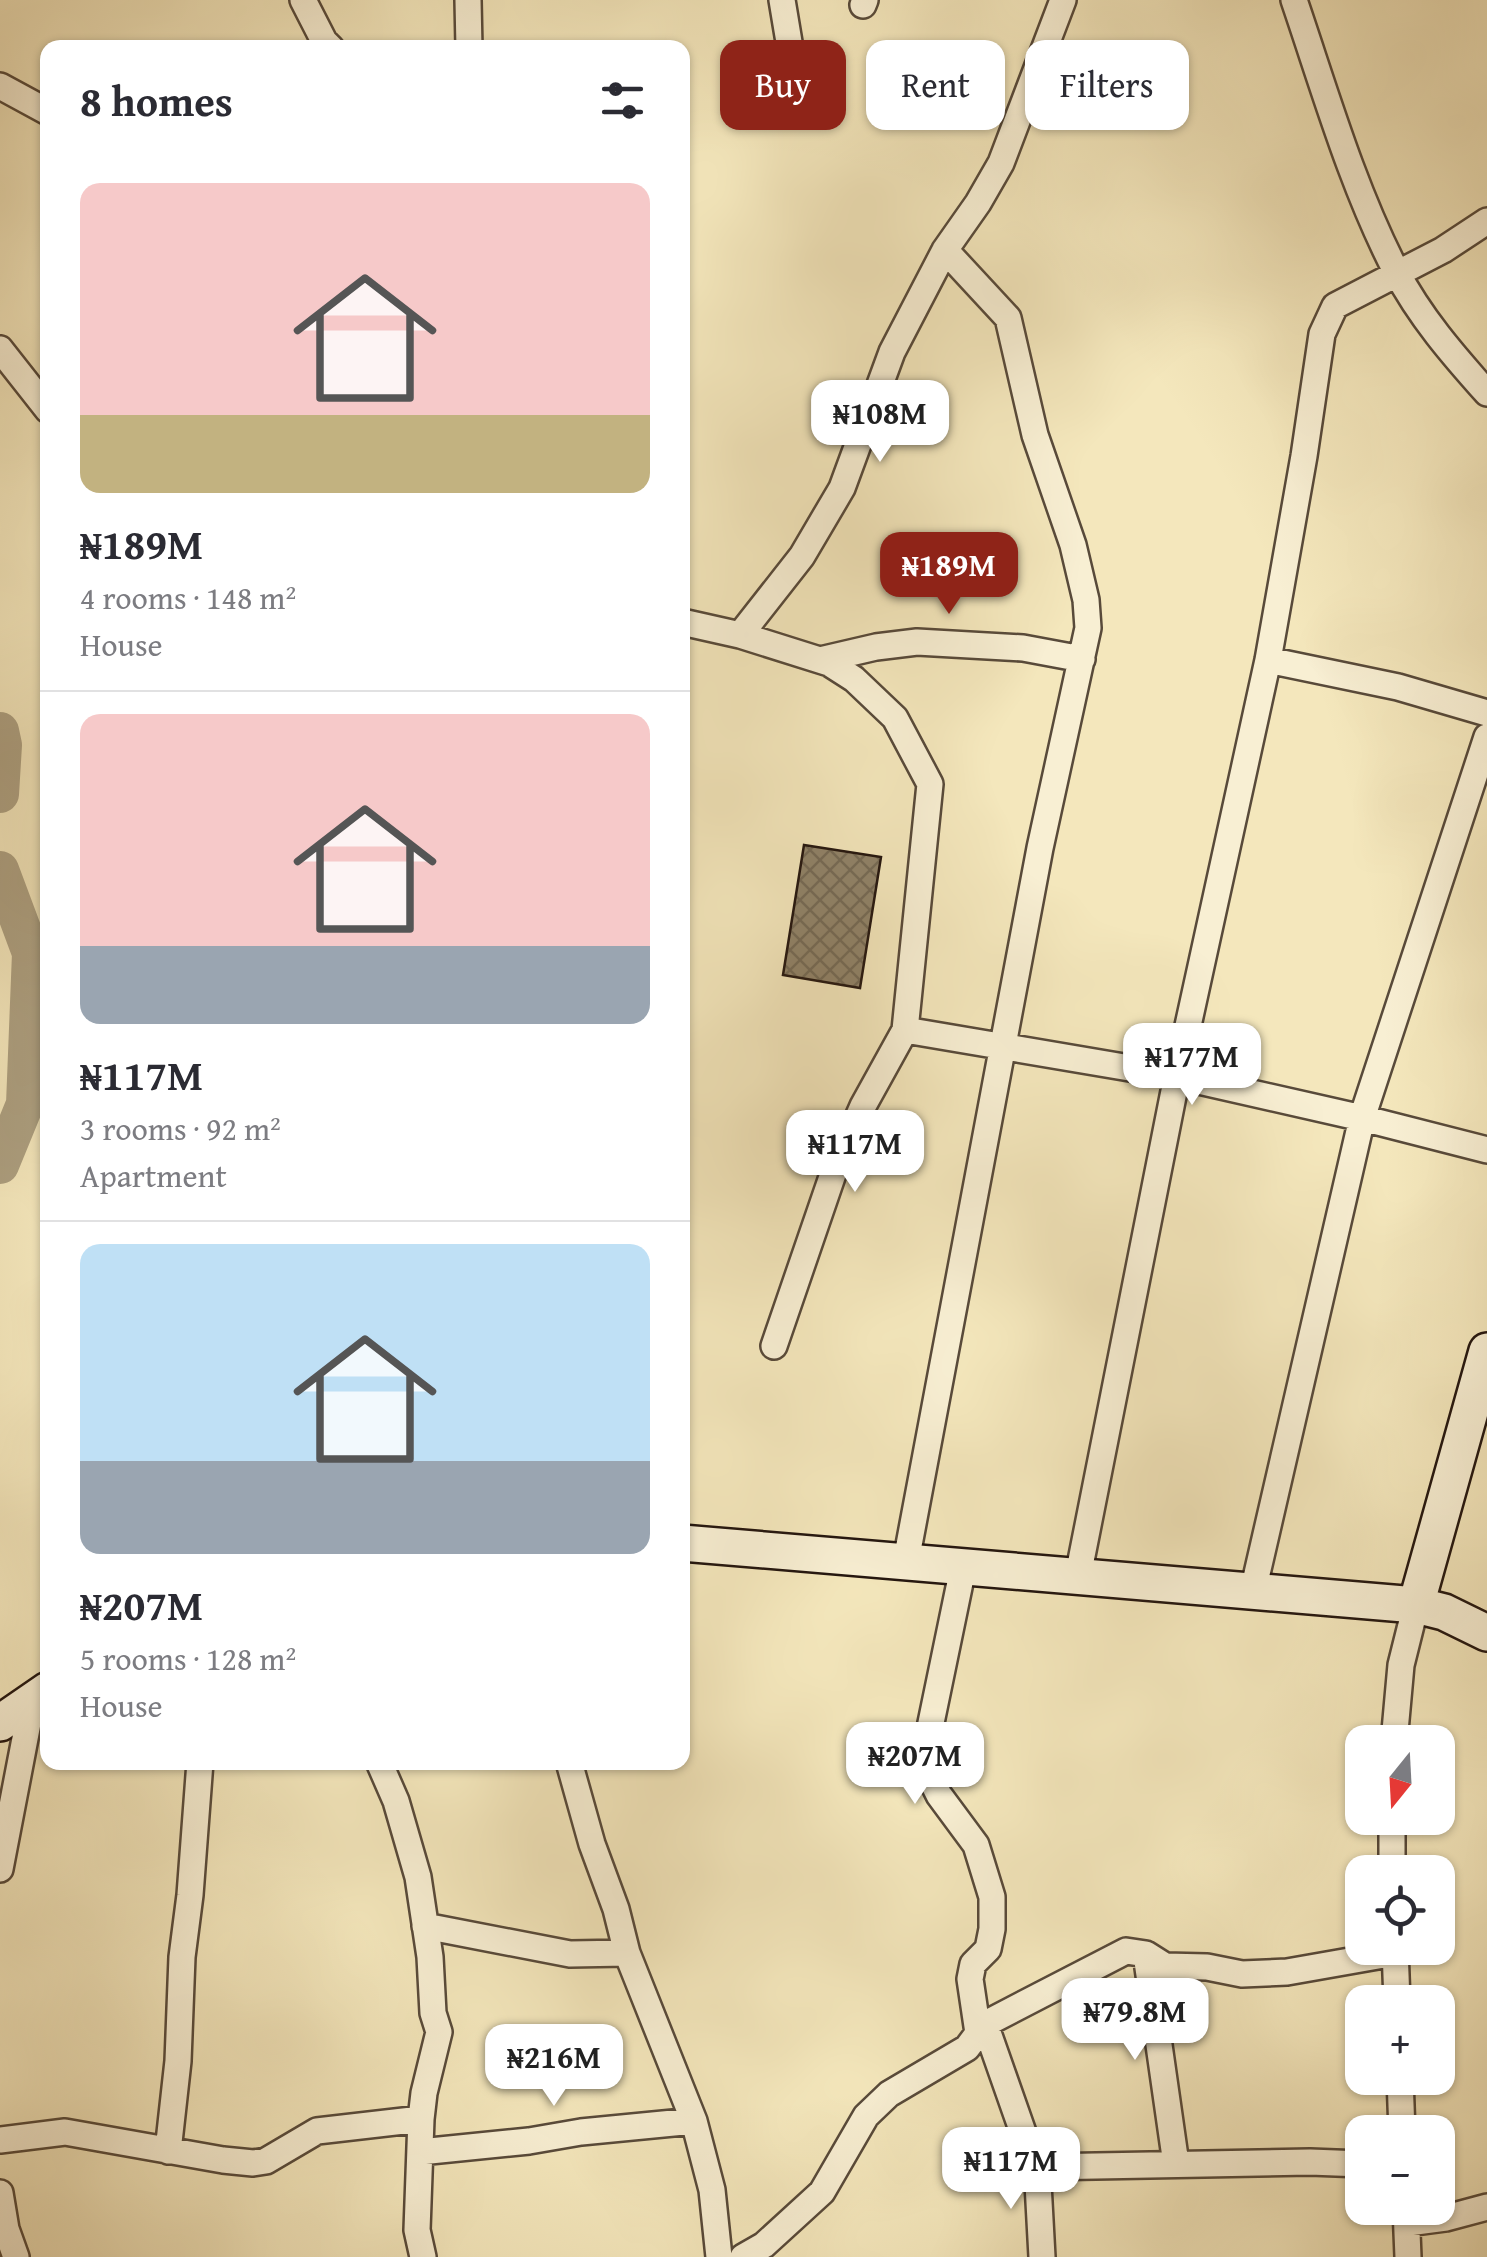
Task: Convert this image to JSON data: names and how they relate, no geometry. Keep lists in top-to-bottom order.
{
  "north": "bottom",
  "page": {
    "chip": ["Buy", "Rent", "Filters"],
    "heading": "8 homes",
    "list": [
      {
        "name": "₦189M",
        "note": "4 rooms · 148 m² · House"
      },
      {
        "name": "₦117M",
        "note": "3 rooms · 92 m² · Apartment"
      },
      {
        "name": "₦207M",
        "note": "5 rooms · 128 m² · House"
      }
    ],
    "price": [
      "₦108M",
      "₦189M",
      "₦177M",
      "₦117M",
      "₦207M",
      "₦79.8M",
      "₦216M",
      "₦117M"
    ],
    "map_buttons": ["+", "−"]
  }
}
